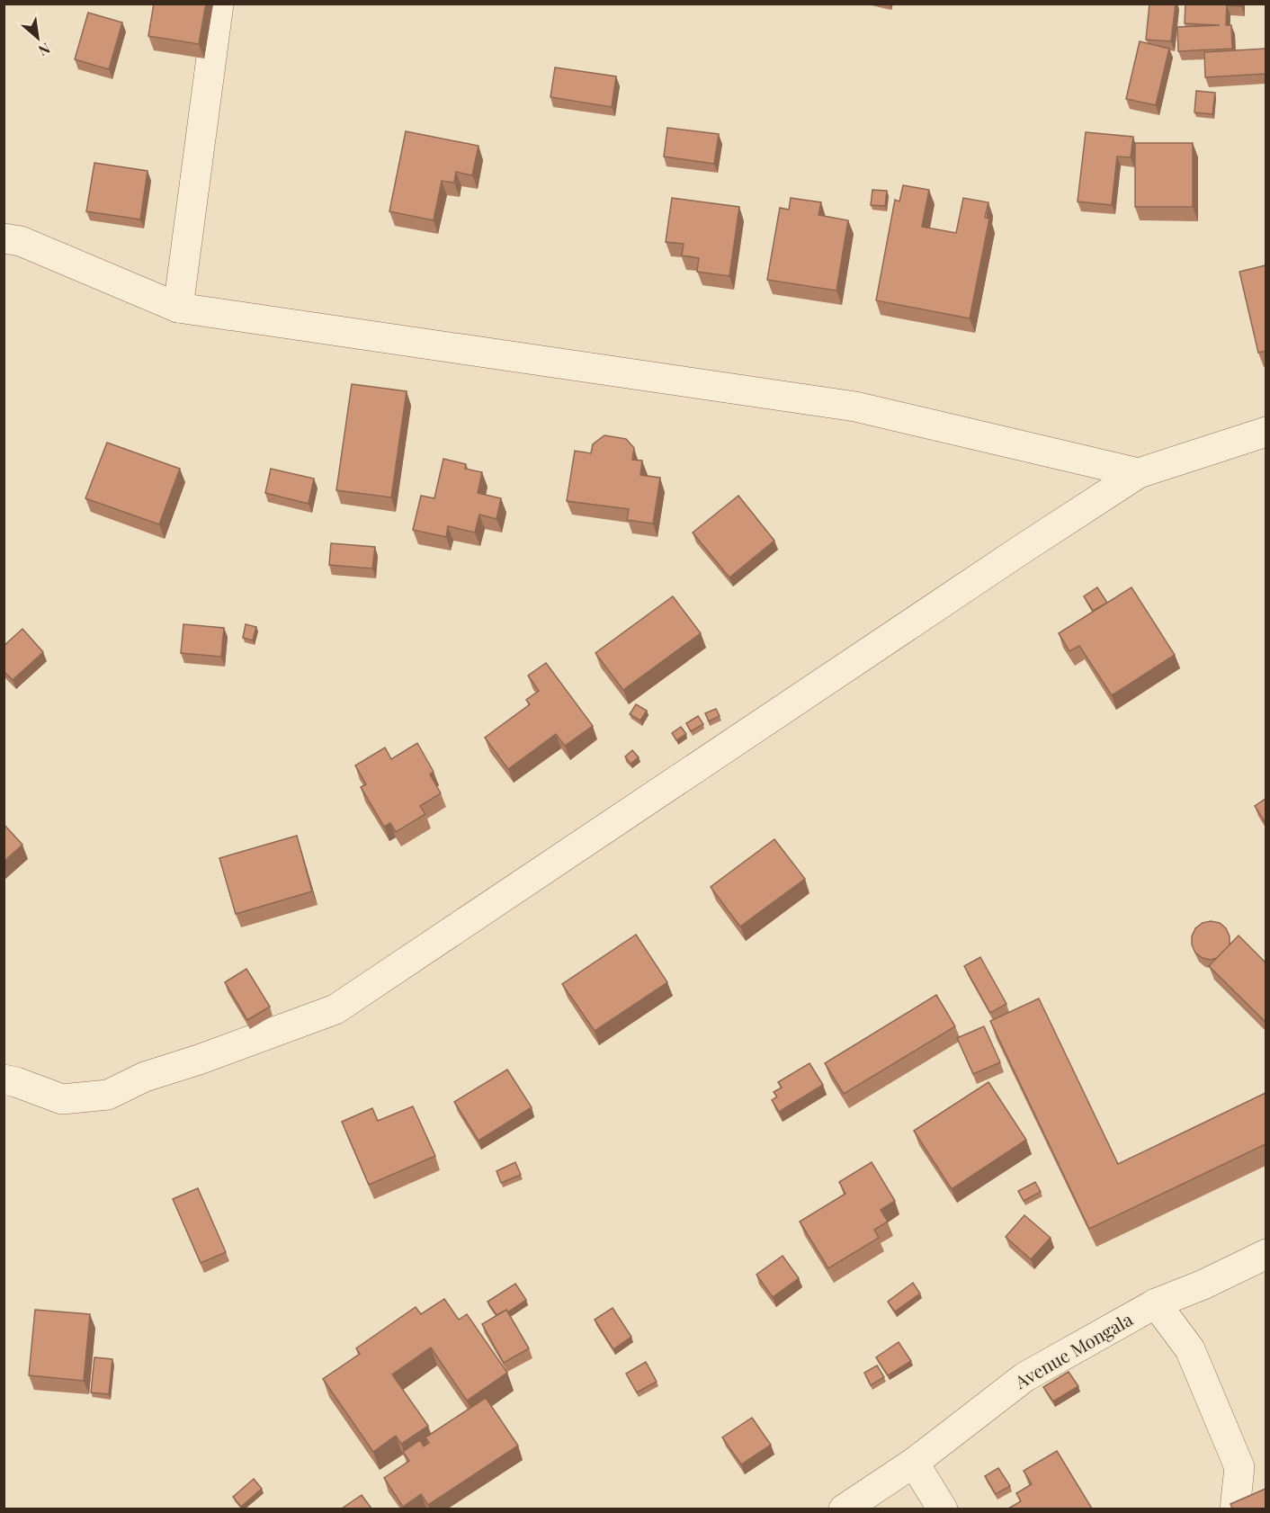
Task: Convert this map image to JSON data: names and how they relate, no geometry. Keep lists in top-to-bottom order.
{
  "streets": {
    "street": ["Avenue Mongala"]
  },
  "north": "bottom right"
}
